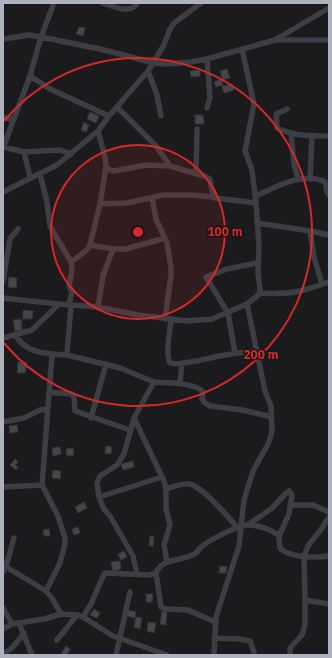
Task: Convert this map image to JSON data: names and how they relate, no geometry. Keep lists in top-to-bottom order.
{
  "rings": ["100 m", "200 m"]
}
